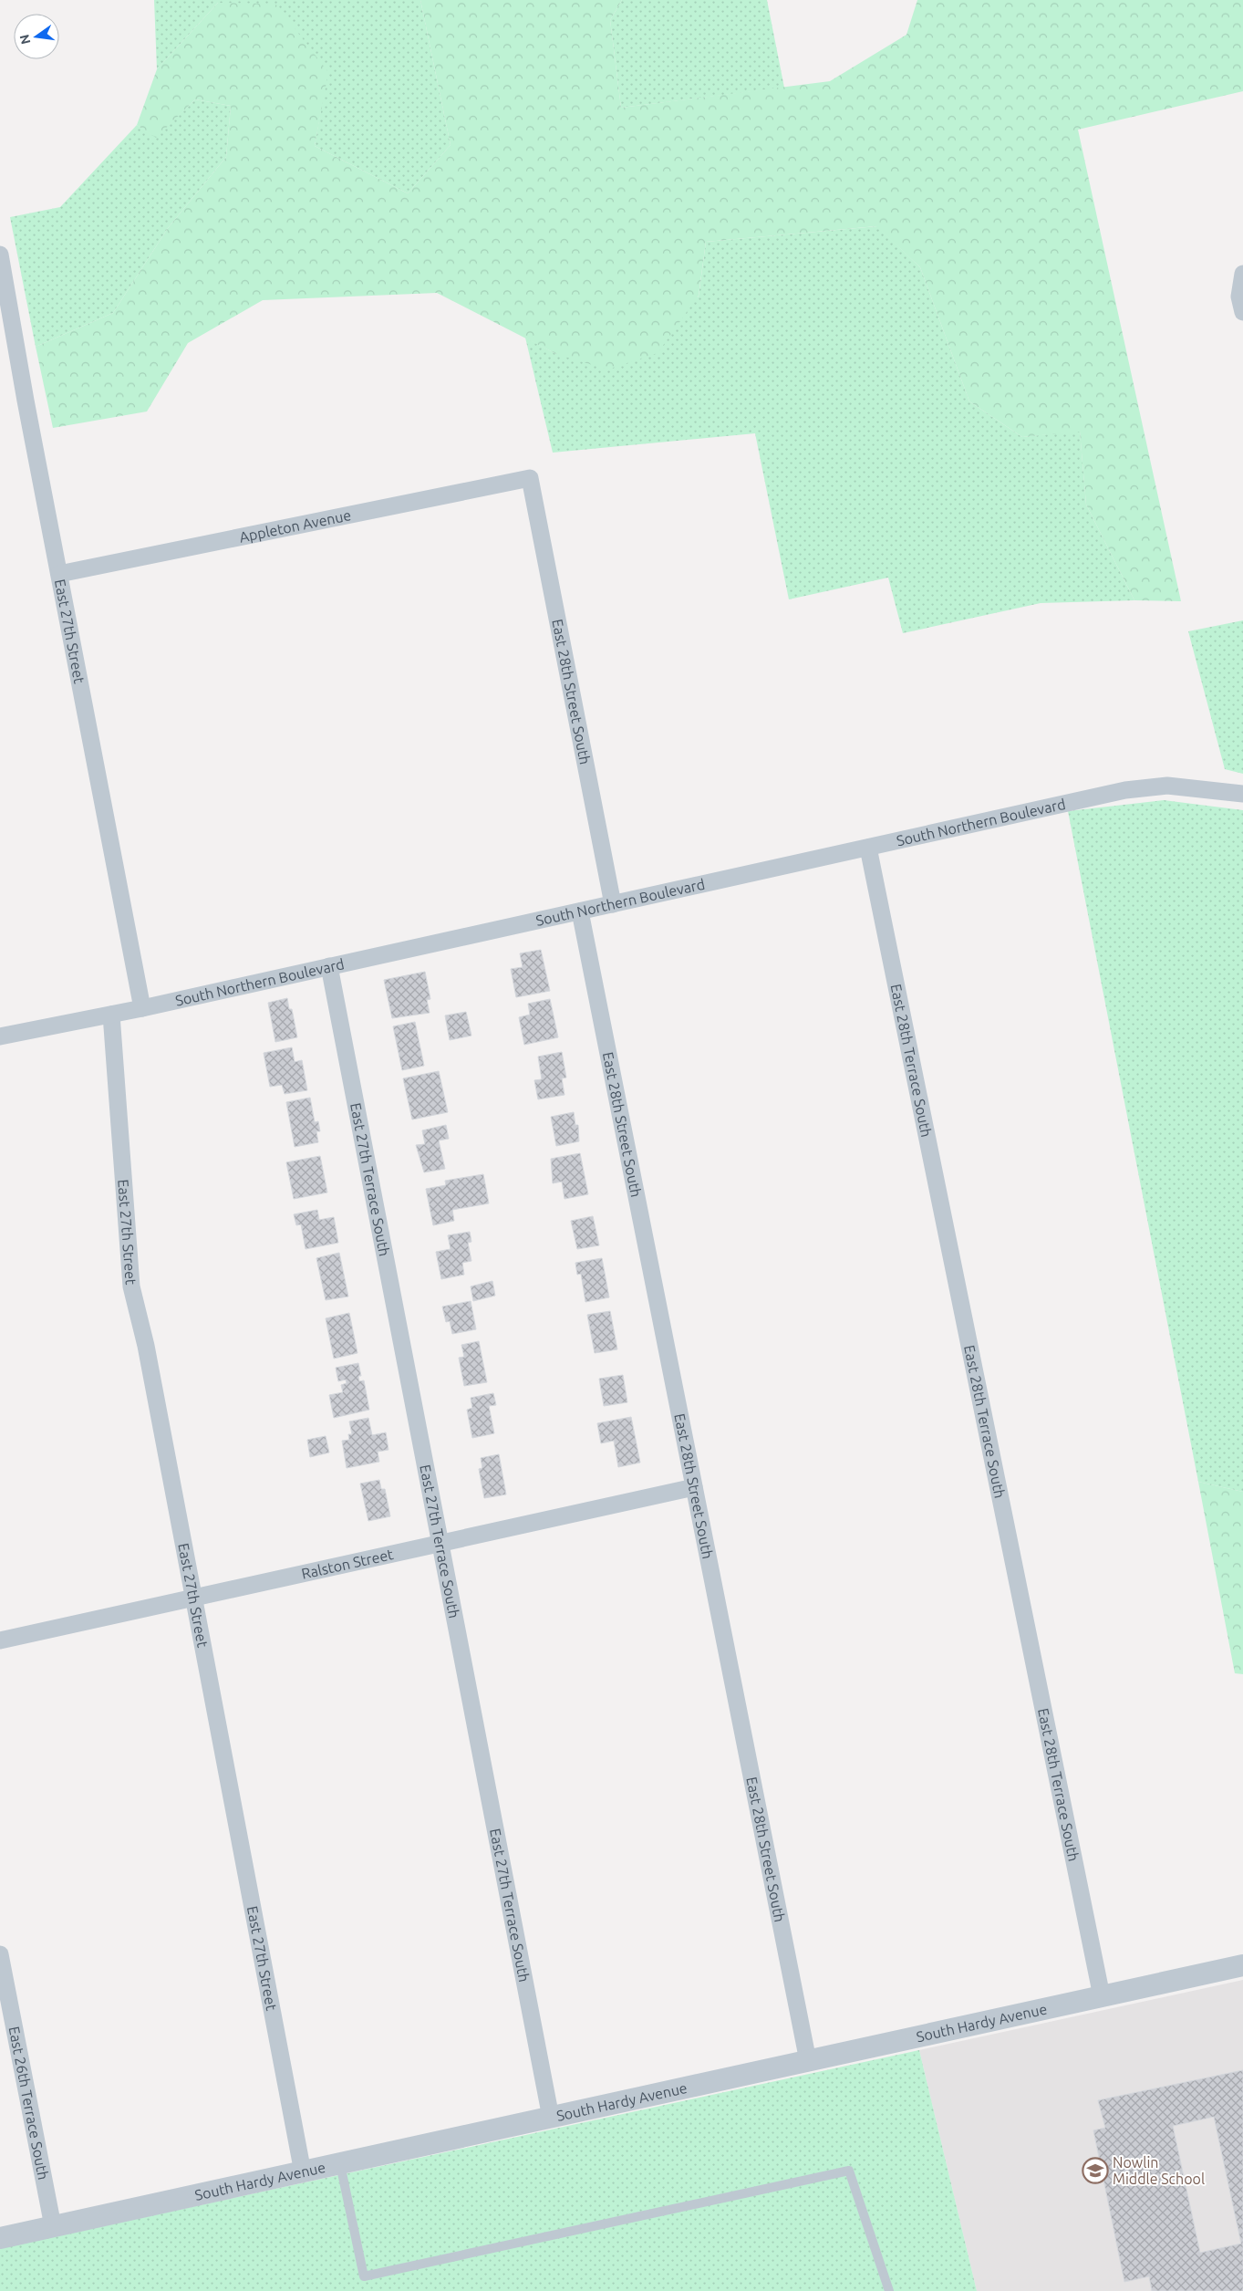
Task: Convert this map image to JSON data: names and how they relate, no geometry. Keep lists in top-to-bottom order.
{
  "streets": {
    "street": [
      "Appleton Avenue",
      "East 27th Street",
      "East 28th Street South",
      "South Northern Boulevard",
      "East 28th Terrace South",
      "East 27th Terrace South",
      "Ralston Street",
      "South Hardy Avenue",
      "East 26th Terrace South"
    ]
  },
  "crossings": [
    ["Appleton Avenue", "East 27th Street"],
    ["Appleton Avenue", "East 28th Street South"],
    ["East 27th Street", "South Northern Boulevard"],
    ["East 27th Street", "Ralston Street"],
    ["East 27th Street", "South Hardy Avenue"],
    ["East 28th Street South", "South Northern Boulevard"],
    ["East 28th Street South", "Ralston Street"],
    ["East 28th Street South", "South Hardy Avenue"],
    ["South Northern Boulevard", "East 28th Terrace South"],
    ["South Northern Boulevard", "East 27th Terrace South"],
    ["East 28th Terrace South", "South Hardy Avenue"],
    ["East 27th Terrace South", "Ralston Street"],
    ["East 27th Terrace South", "South Hardy Avenue"],
    ["South Hardy Avenue", "East 26th Terrace South"]
  ],
  "places": {
    "school or university": ["Nowlin Middle School"]
  },
  "north": "left"
}
